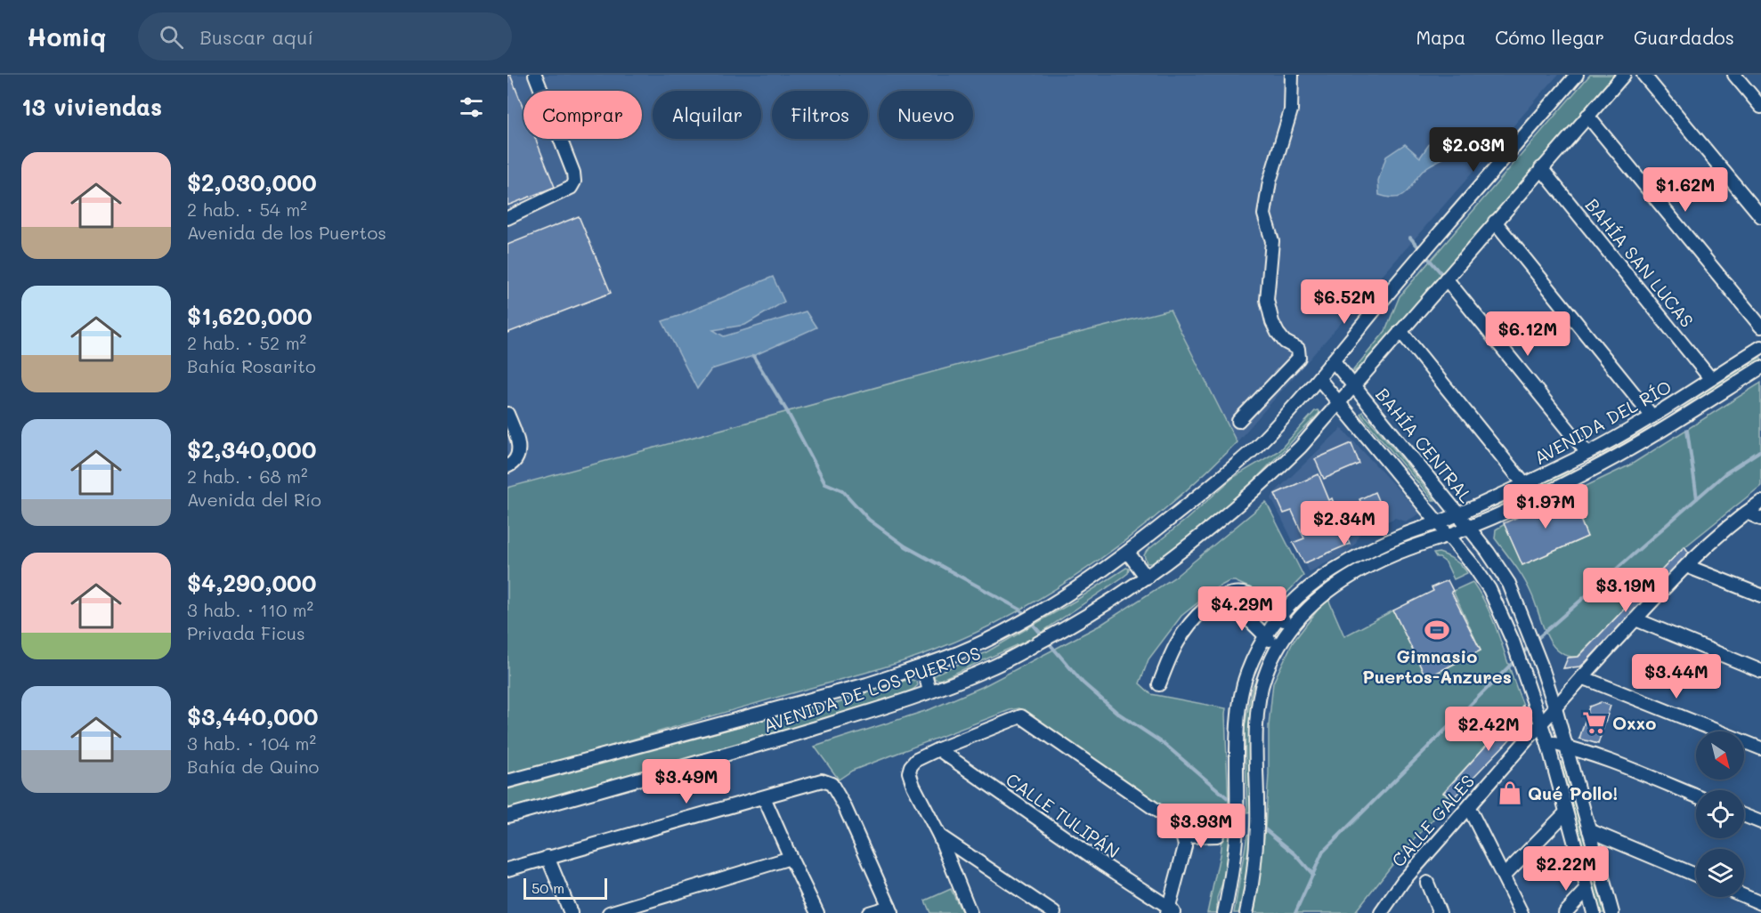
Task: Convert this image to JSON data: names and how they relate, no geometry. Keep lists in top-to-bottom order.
{
  "streets": {
    "street": [
      "BAHÍA SAN LUCAS",
      "AVENIDA DEL RÍO",
      "BAHÍA CENTRAL",
      "AVENIDA DE LOS PUERTOS",
      "CALLE TULIPÁN",
      "CALLE GALES"
    ]
  },
  "crossings": [
    ["BAHÍA SAN LUCAS", "AVENIDA DEL RÍO"],
    ["BAHÍA SAN LUCAS", "AVENIDA DE LOS PUERTOS"],
    ["AVENIDA DEL RÍO", "BAHÍA CENTRAL"],
    ["BAHÍA CENTRAL", "AVENIDA DE LOS PUERTOS"],
    ["BAHÍA CENTRAL", "CALLE GALES"]
  ],
  "places": {
    "sports": ["Gimnasio Puertos-Anzures"],
    "supermarket": ["Oxxo"],
    "shop": ["Qué Pollo!"]
  },
  "scale_bar": "50 m",
  "north": "bottom right",
  "page": {
    "header": "Homiq",
    "search": "Buscar aquí",
    "nav": ["Mapa", "Cómo llegar", "Guardados"],
    "heading": "13 viviendas",
    "chip": [
      "Comprar",
      "Alquilar",
      "Filtros",
      "Nuevo"
    ],
    "price": [
      "$2.03M",
      "$1.62M",
      "$6.52M",
      "$6.12M",
      "$1.97M",
      "$2.34M",
      "$3.19M",
      "$4.29M",
      "$3.44M",
      "$2.42M",
      "$3.49M",
      "$3.93M",
      "$2.22M"
    ],
    "list": [
      {
        "name": "$2,030,000",
        "note": "2 hab. · 54 m² · Avenida de los Puertos"
      },
      {
        "name": "$1,620,000",
        "note": "2 hab. · 52 m² · Bahía Rosarito"
      },
      {
        "name": "$2,340,000",
        "note": "2 hab. · 68 m² · Avenida del Río"
      },
      {
        "name": "$4,290,000",
        "note": "3 hab. · 110 m² · Privada Ficus"
      },
      {
        "name": "$3,440,000",
        "note": "3 hab. · 104 m² · Bahía de Quino"
      }
    ],
    "scale": "50 m"
  }
}
